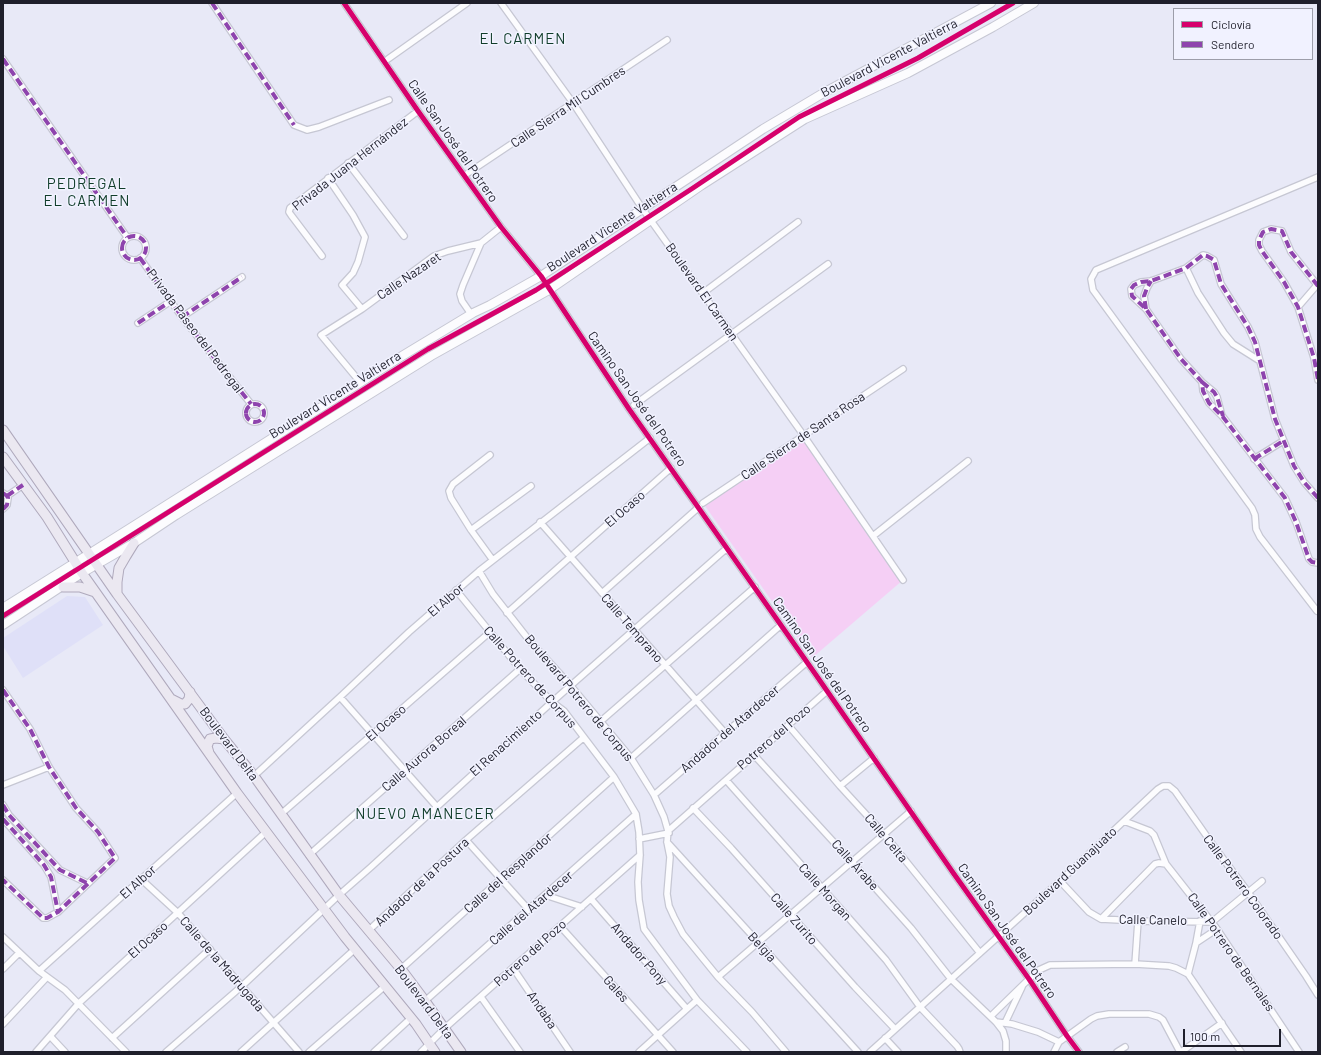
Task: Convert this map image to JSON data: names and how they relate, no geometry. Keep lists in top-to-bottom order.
{
  "streets": {
    "main road": ["Boulevard Vicente Valtierra", "Boulevard Delta"],
    "street": [
      "Calle Sierra Mil Cumbres",
      "Calle San José del Potrero",
      "Privada Juana Hernández",
      "Calle Nazaret",
      "Boulevard El Carmen",
      "Privada Paseo del Pedregal",
      "Camino San José del Potrero",
      "Calle Sierra de Santa Rosa",
      "El Ocaso",
      "El Albor",
      "Calle Temprano",
      "Calle Potrero de Corpus",
      "Boulevard Potrero de Corpus",
      "Andador del Atardecer",
      "Potrero del Pozo",
      "El Renacimiento",
      "Calle Aurora Boreal",
      "Calle Celta",
      "Calle Árabe",
      "Boulevard Guanajuato",
      "Calle del Resplandor",
      "Andador de la Postura",
      "Calle Potrero Colorado",
      "Calle Morgan",
      "Calle del Atardecer",
      "Calle Zurito",
      "Calle Canelo",
      "Belgia",
      "Calle Potrero de Bernales",
      "Andador Pony",
      "Calle de la Madrugada",
      "Gales",
      "Andaba"
    ]
  },
  "crossings": [
    ["Boulevard Vicente Valtierra", "Calle San José del Potrero"],
    ["Boulevard Vicente Valtierra", "Calle Nazaret"],
    ["Boulevard Vicente Valtierra", "Boulevard El Carmen"],
    ["Boulevard Vicente Valtierra", "Camino San José del Potrero"],
    ["Boulevard Vicente Valtierra", "Boulevard Delta"],
    ["Calle Sierra Mil Cumbres", "Boulevard El Carmen"],
    ["Calle San José del Potrero", "Privada Juana Hernández"],
    ["Calle San José del Potrero", "Calle Nazaret"],
    ["Calle San José del Potrero", "Camino San José del Potrero"],
    ["Boulevard El Carmen", "Calle Sierra de Santa Rosa"],
    ["Camino San José del Potrero", "Calle Sierra de Santa Rosa"],
    ["Camino San José del Potrero", "El Ocaso"],
    ["Camino San José del Potrero", "El Albor"],
    ["Camino San José del Potrero", "Andador del Atardecer"],
    ["Camino San José del Potrero", "Potrero del Pozo"],
    ["Camino San José del Potrero", "El Renacimiento"],
    ["Camino San José del Potrero", "Boulevard Guanajuato"],
    ["El Ocaso", "Calle Temprano"],
    ["El Ocaso", "Calle Potrero de Corpus"],
    ["El Ocaso", "Boulevard Potrero de Corpus"],
    ["El Ocaso", "Boulevard Delta"],
    ["El Ocaso", "Calle de la Madrugada"],
    ["El Albor", "Calle Temprano"],
    ["El Albor", "Calle Potrero de Corpus"],
    ["El Albor", "Boulevard Potrero de Corpus"],
    ["El Albor", "Boulevard Delta"],
    ["El Albor", "Calle de la Madrugada"],
    ["Calle Temprano", "Andador del Atardecer"],
    ["Calle Temprano", "El Renacimiento"],
    ["Calle Potrero de Corpus", "Potrero del Pozo"],
    ["Calle Potrero de Corpus", "El Renacimiento"],
    ["Calle Potrero de Corpus", "Calle Aurora Boreal"],
    ["Calle Potrero de Corpus", "Calle del Resplandor"],
    ["Calle Potrero de Corpus", "Andador de la Postura"],
    ["Calle Potrero de Corpus", "Calle del Atardecer"],
    ["Boulevard Potrero de Corpus", "Andador del Atardecer"],
    ["Boulevard Potrero de Corpus", "Potrero del Pozo"],
    ["Boulevard Potrero de Corpus", "El Renacimiento"],
    ["Boulevard Potrero de Corpus", "Belgia"],
    ["Potrero del Pozo", "Boulevard Delta"],
    ["Potrero del Pozo", "Calle Celta"],
    ["Potrero del Pozo", "Calle Árabe"],
    ["Potrero del Pozo", "Calle Morgan"],
    ["Potrero del Pozo", "Calle Zurito"],
    ["Potrero del Pozo", "Andador Pony"],
    ["Potrero del Pozo", "Gales"],
    ["Potrero del Pozo", "Andaba"],
    ["El Renacimiento", "Boulevard Delta"],
    ["El Renacimiento", "Calle de la Madrugada"],
    ["Boulevard Delta", "Calle Aurora Boreal"],
    ["Boulevard Delta", "Calle del Resplandor"],
    ["Boulevard Delta", "Andador de la Postura"],
    ["Boulevard Delta", "Calle del Atardecer"],
    ["Calle Celta", "Boulevard Guanajuato"],
    ["Calle Árabe", "Boulevard Guanajuato"],
    ["Boulevard Guanajuato", "Calle Potrero Colorado"],
    ["Boulevard Guanajuato", "Calle Morgan"],
    ["Boulevard Guanajuato", "Calle Zurito"],
    ["Boulevard Guanajuato", "Calle Canelo"],
    ["Boulevard Guanajuato", "Calle Potrero de Bernales"],
    ["Calle Canelo", "Calle Potrero de Bernales"]
  ],
  "districts": ["EL CARMEN", "PEDREGAL EL CARMEN", "NUEVO AMANECER"],
  "legend": ["Ciclovía", "Sendero"],
  "scale_bar": "100 m"
}
